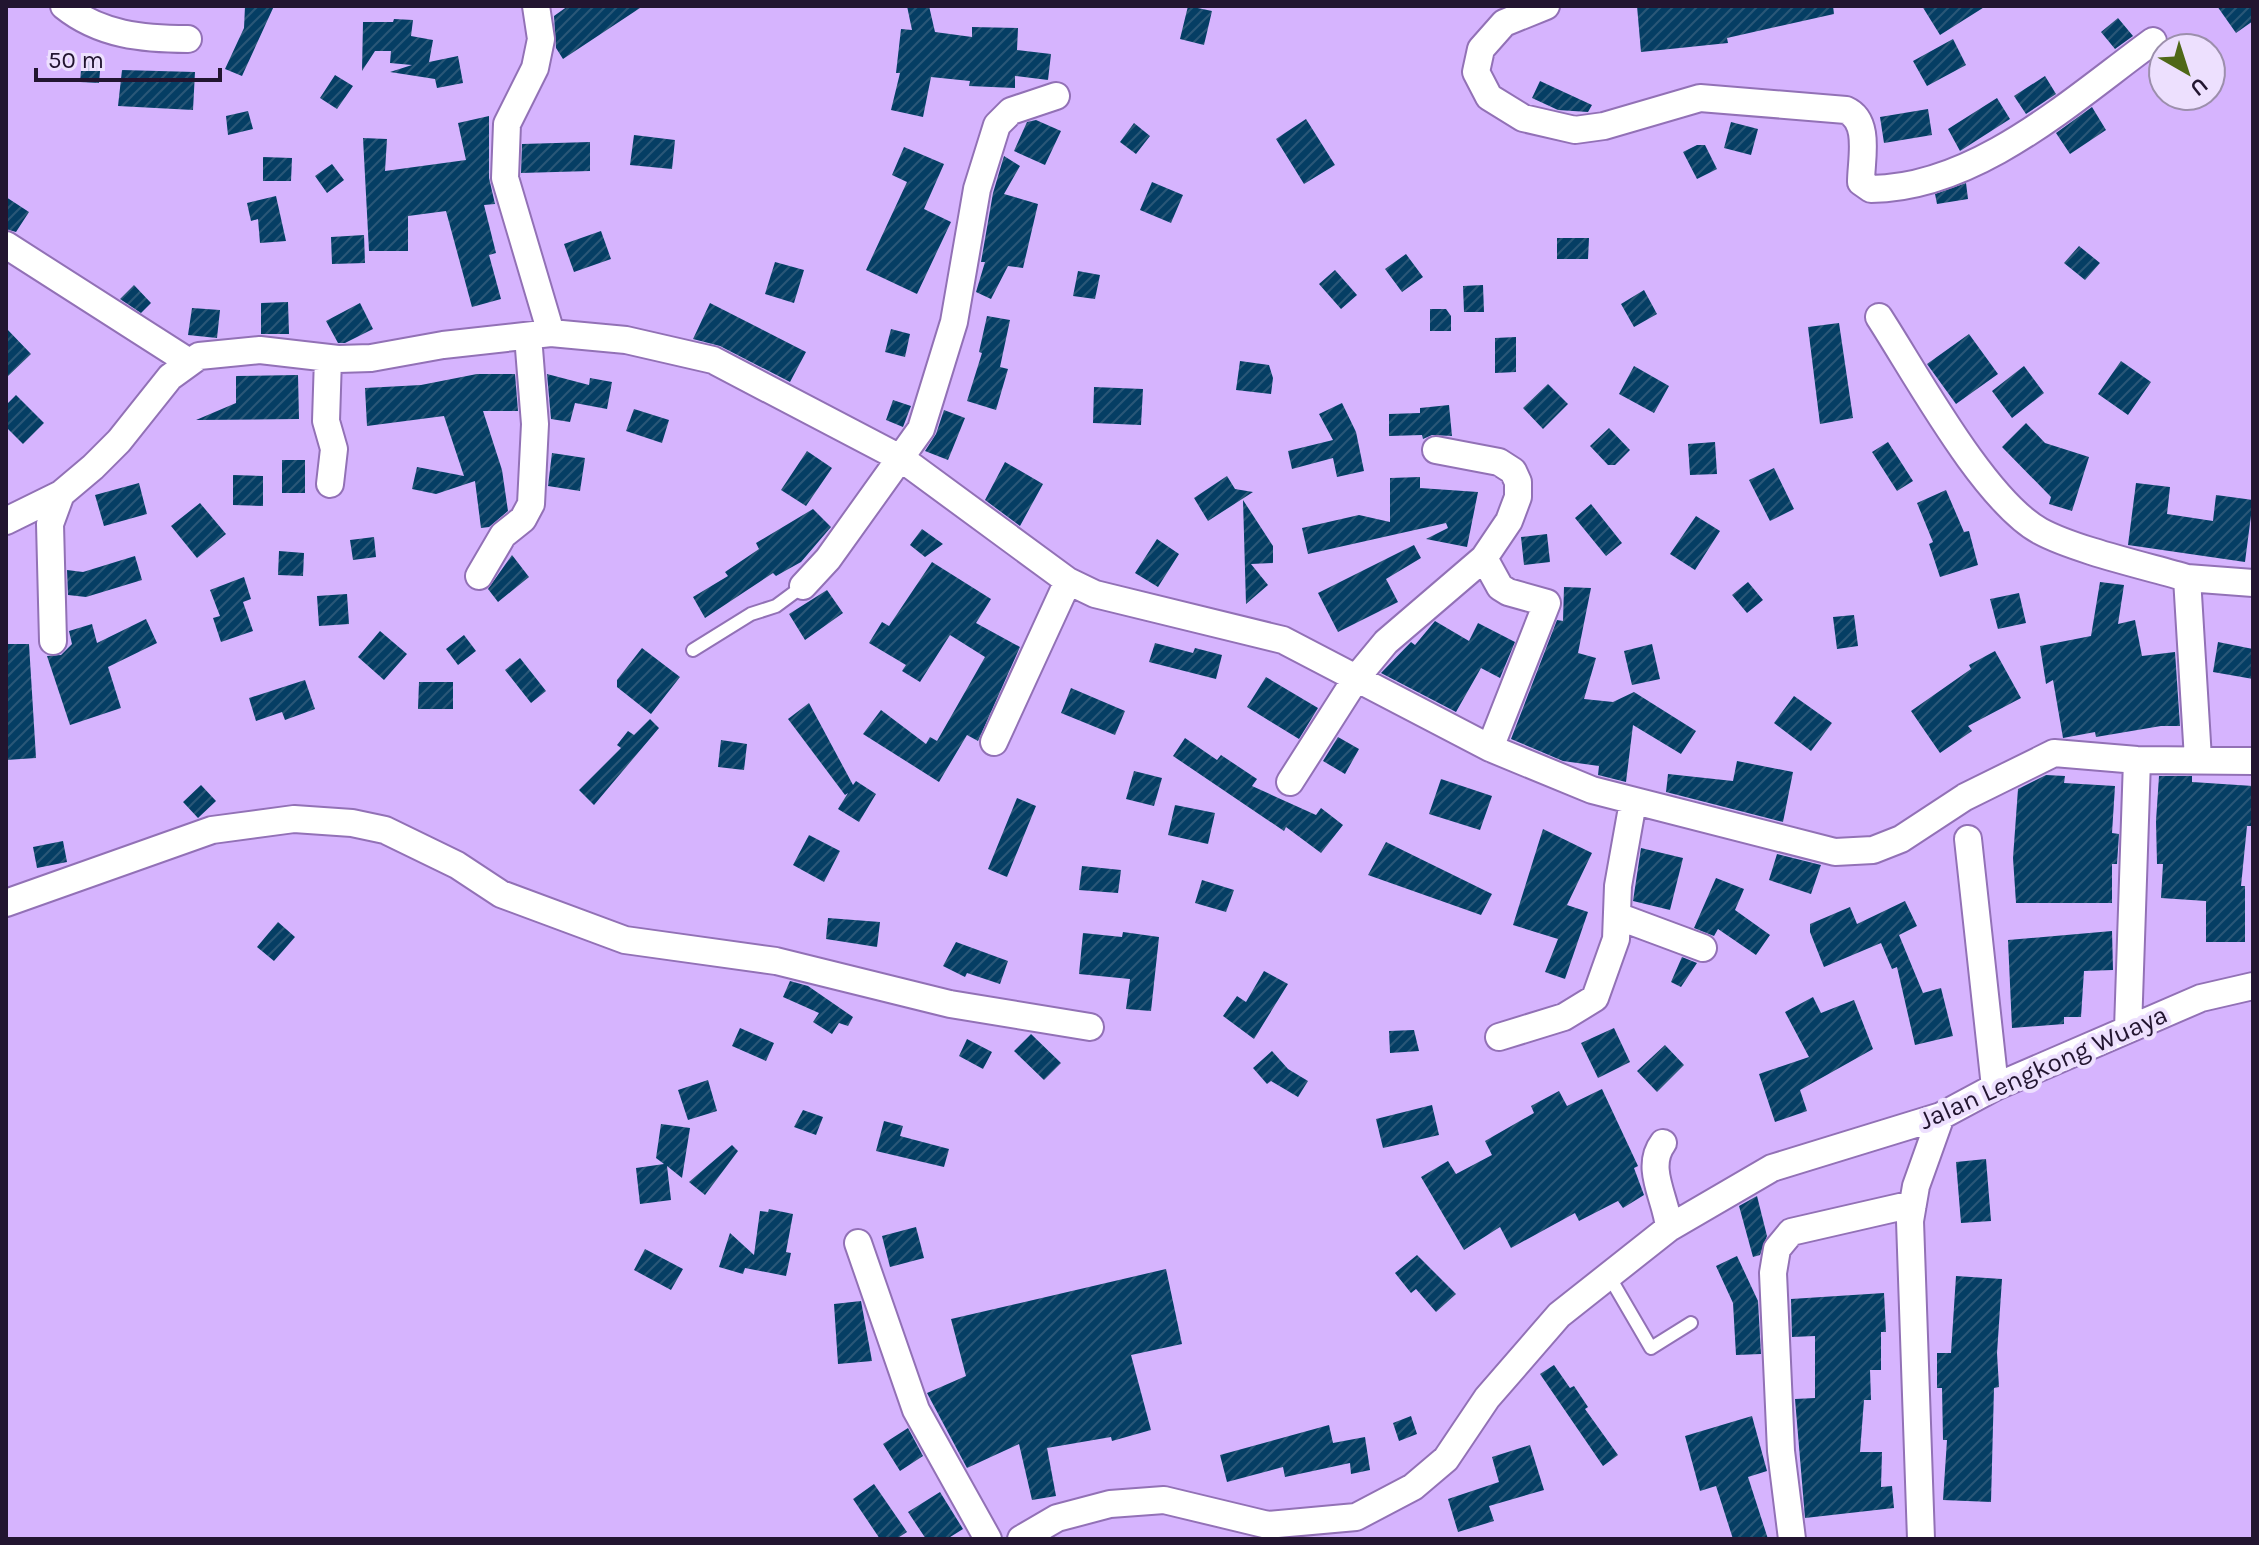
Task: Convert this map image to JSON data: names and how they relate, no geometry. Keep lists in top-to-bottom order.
{
  "streets": {
    "street": ["Jalan Lengkong Wuaya"]
  },
  "scale_bar": "50 m",
  "north": "bottom right"
}
